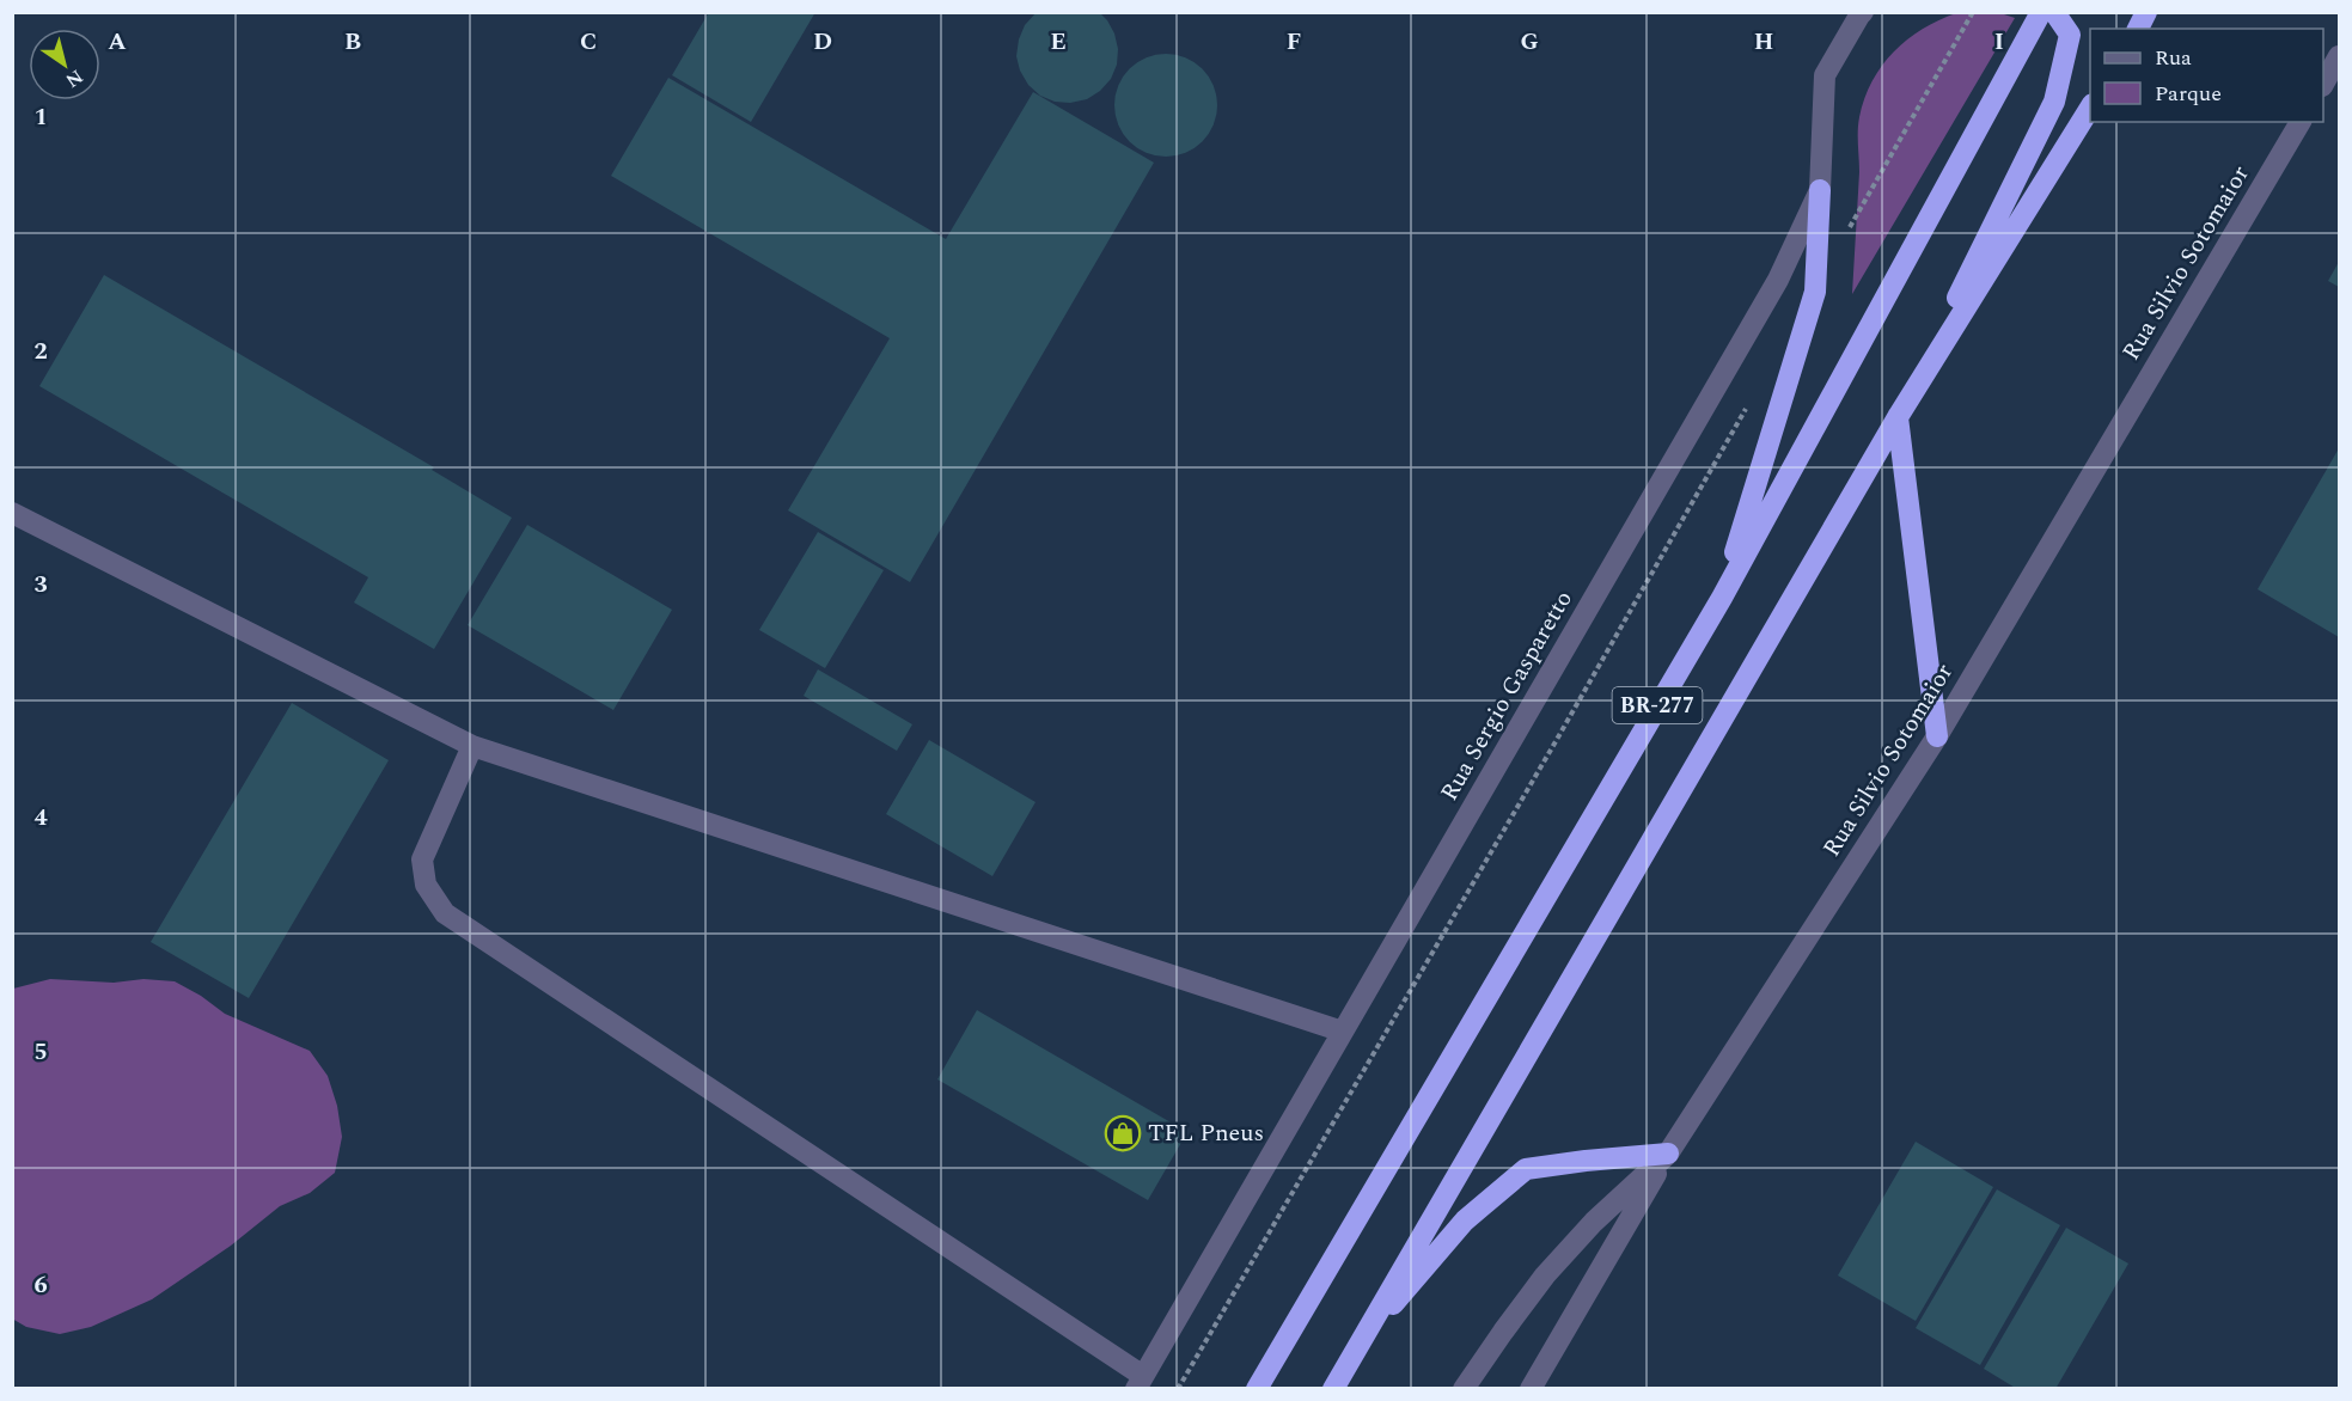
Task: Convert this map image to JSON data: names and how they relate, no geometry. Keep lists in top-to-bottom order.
{
  "streets": {
    "highway": ["BR-277"],
    "street": ["Rua Silvio Sotomaior", "Rua Sergio Gasparetto"]
  },
  "places": {
    "shop": ["TFL Pneus"]
  },
  "legend": ["Rua", "Parque"],
  "north": "bottom right",
  "grid": {
    "columns": [
      "A",
      "B",
      "C",
      "D",
      "E",
      "F",
      "G",
      "H",
      "I"
    ],
    "rows": [
      "1",
      "2",
      "3",
      "4",
      "5",
      "6"
    ]
  }
}
